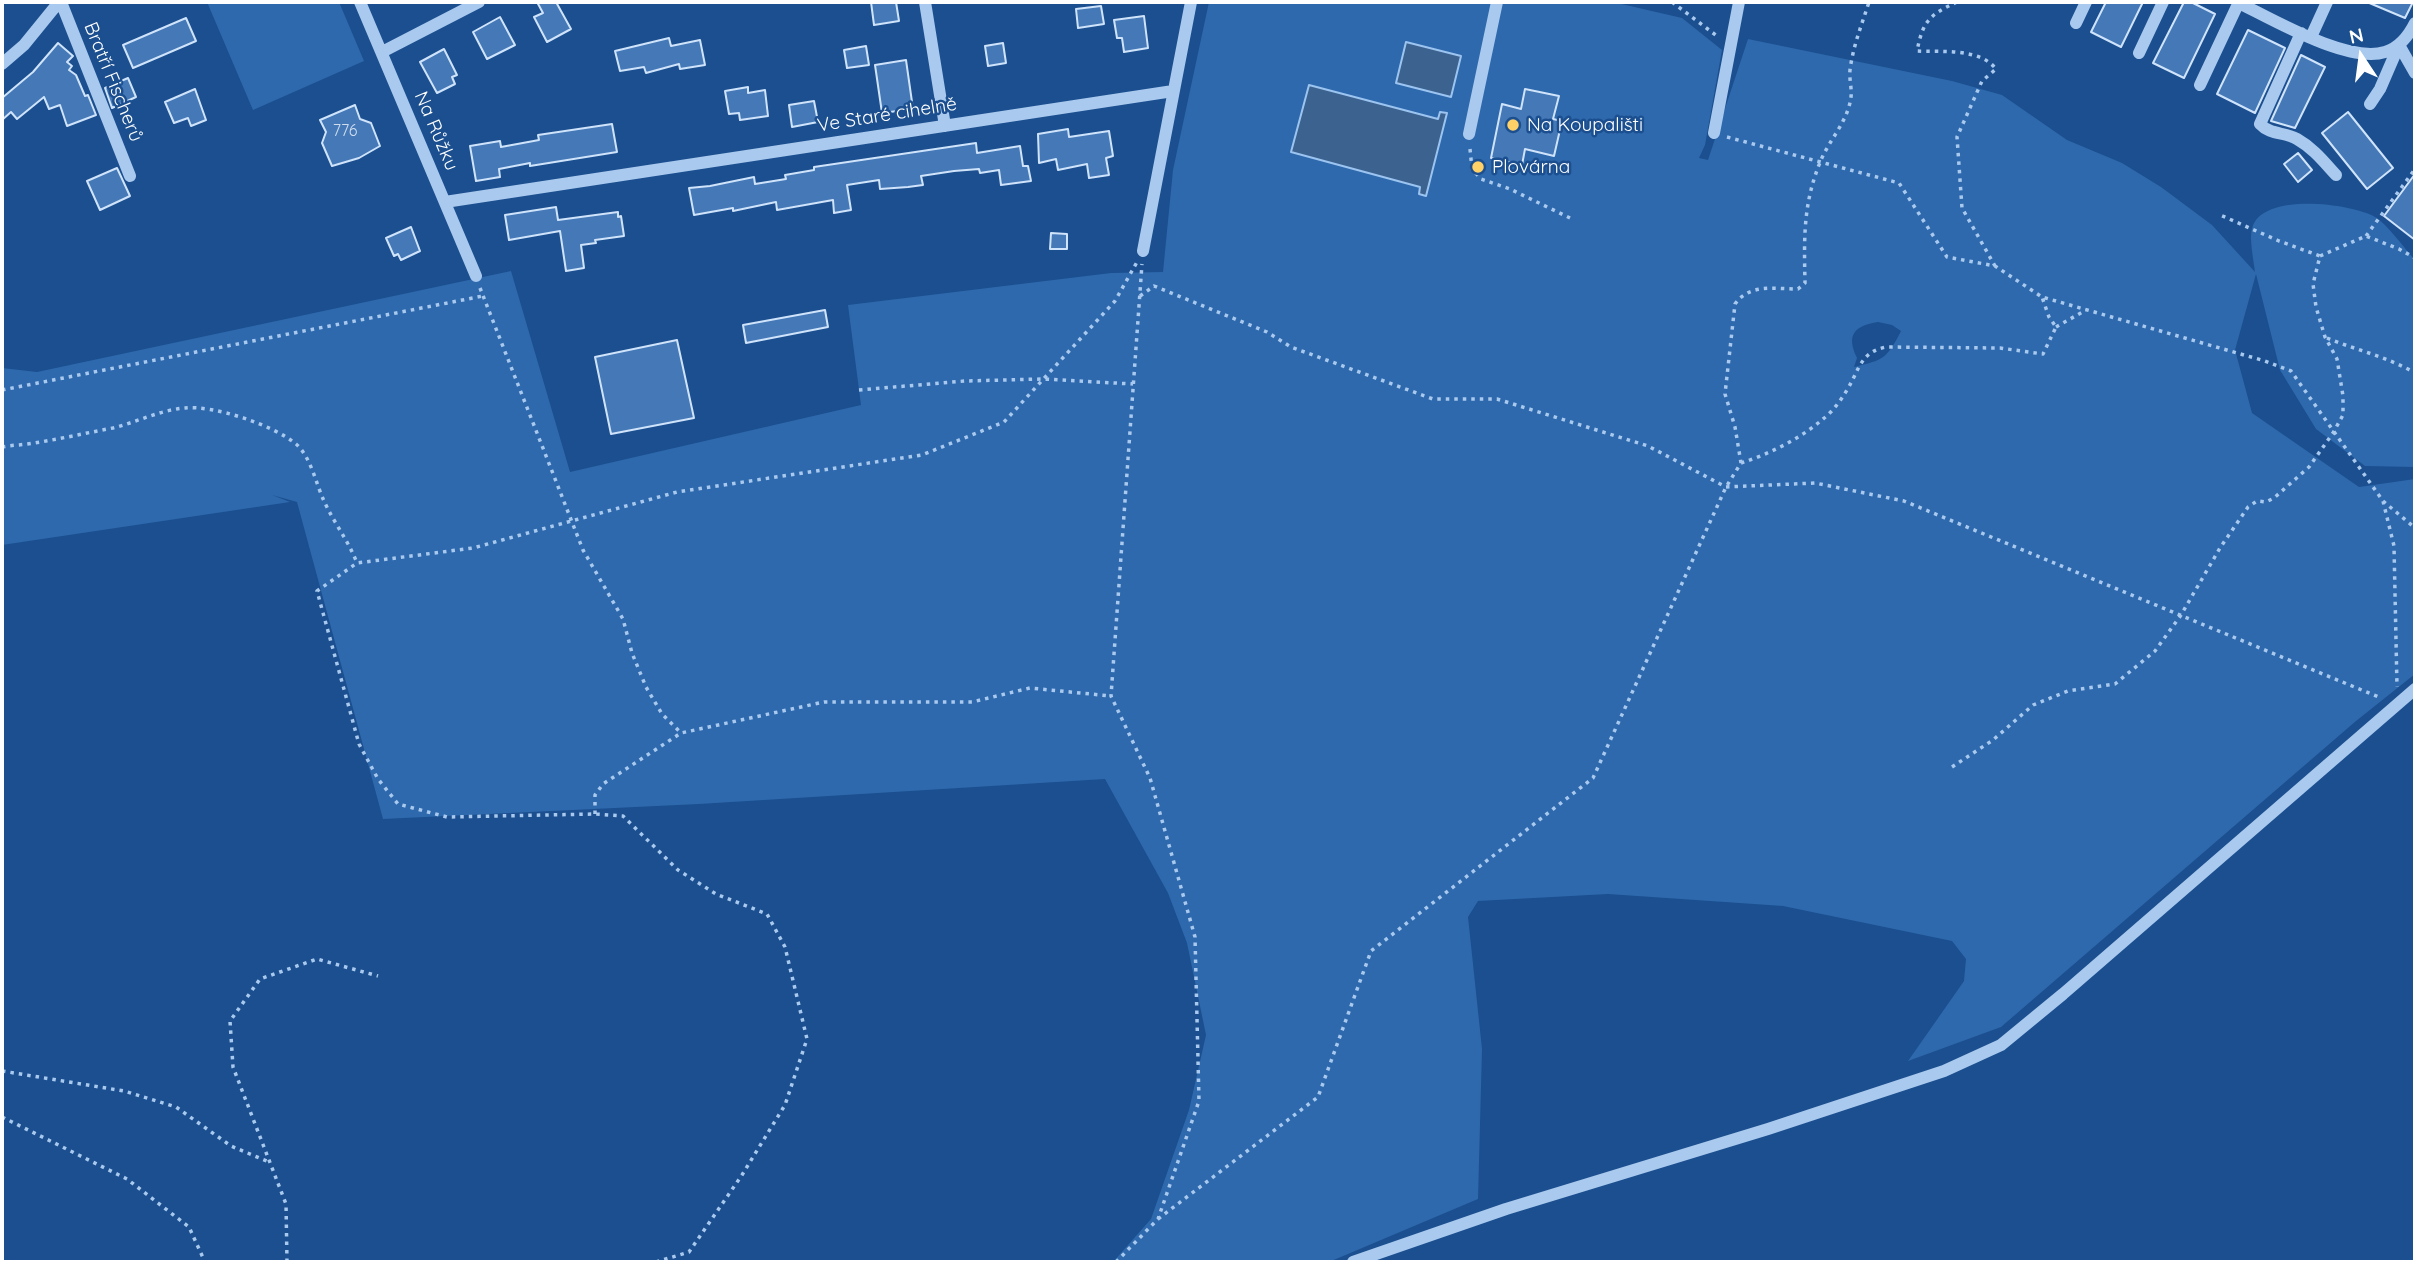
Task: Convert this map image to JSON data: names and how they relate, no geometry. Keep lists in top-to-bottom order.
{
  "streets": {
    "street": ["Bratří Fischerů", "Ve Staré cihelně", "Na Růžku"]
  },
  "crossings": [
    ["Ve Staré cihelně", "Na Růžku"]
  ],
  "places": ["Na Koupališti", "Plovárna"],
  "house_numbers": ["776"],
  "north": "top"
}
